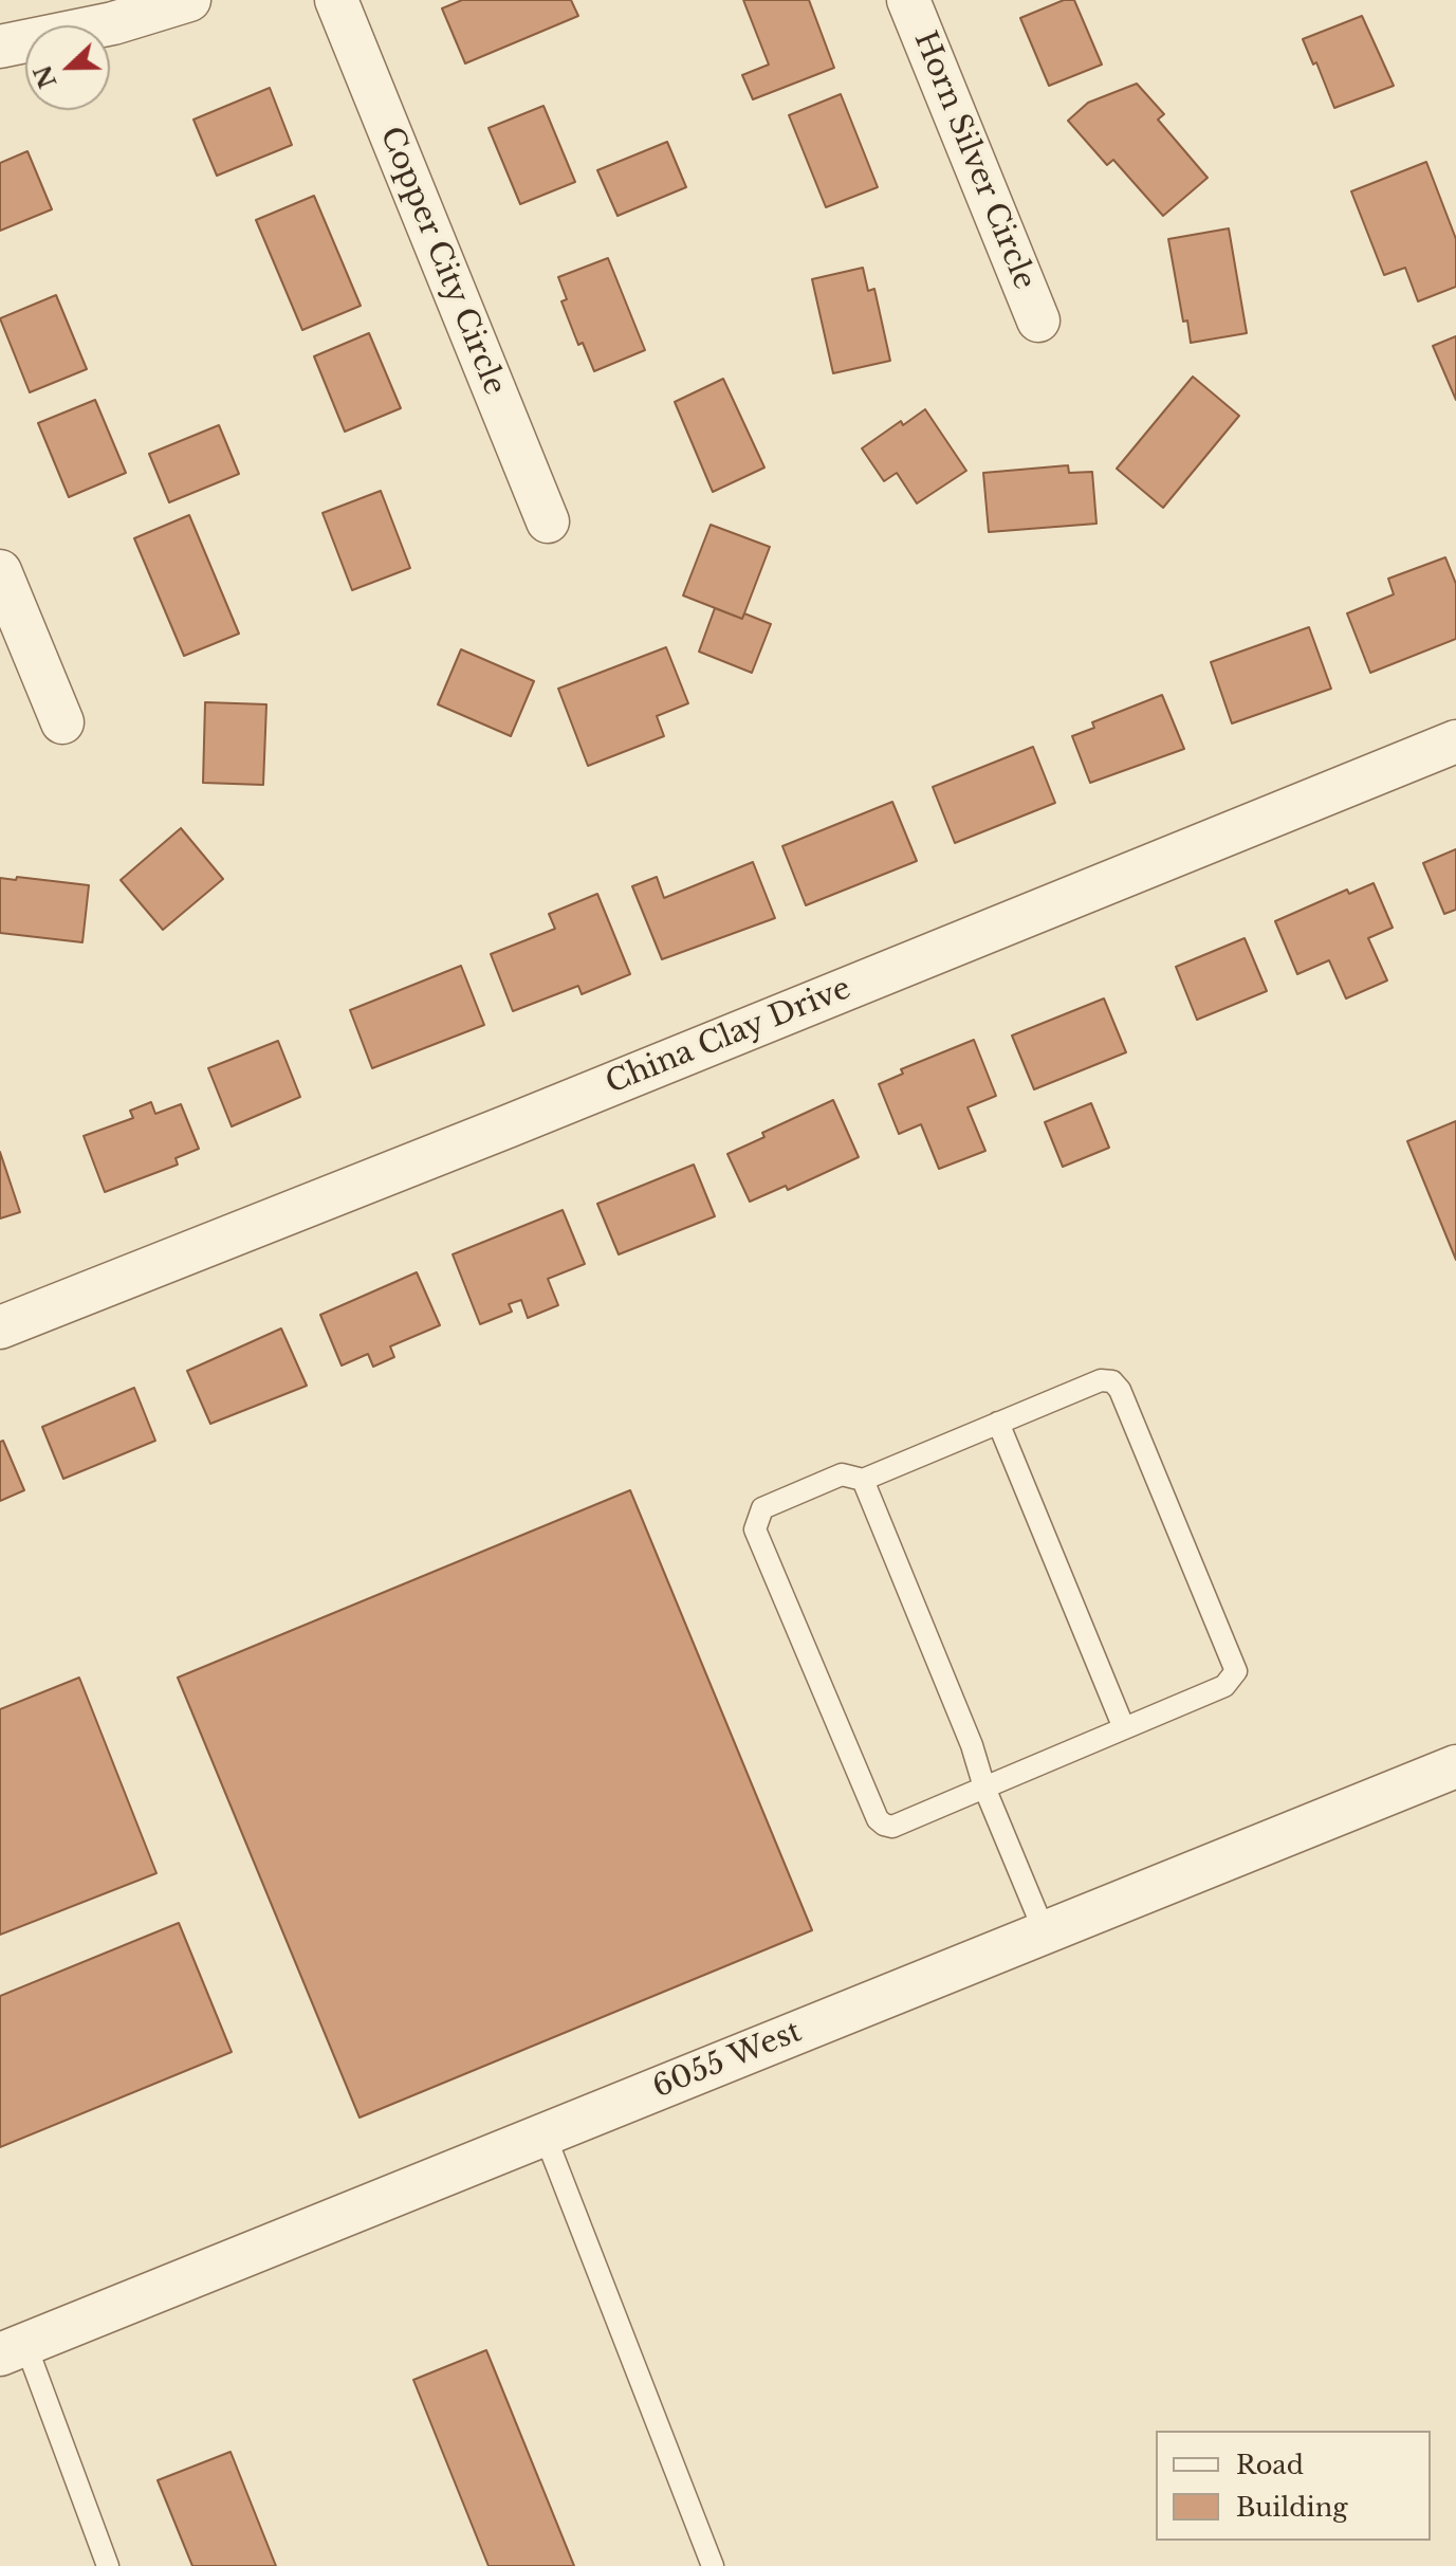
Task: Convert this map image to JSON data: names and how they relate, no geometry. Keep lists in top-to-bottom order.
{
  "streets": {
    "street": [
      "Horn Silver Circle",
      "Copper City Circle",
      "China Clay Drive",
      "6055 West"
    ]
  },
  "legend": ["Road", "Building"],
  "north": "left"
}
